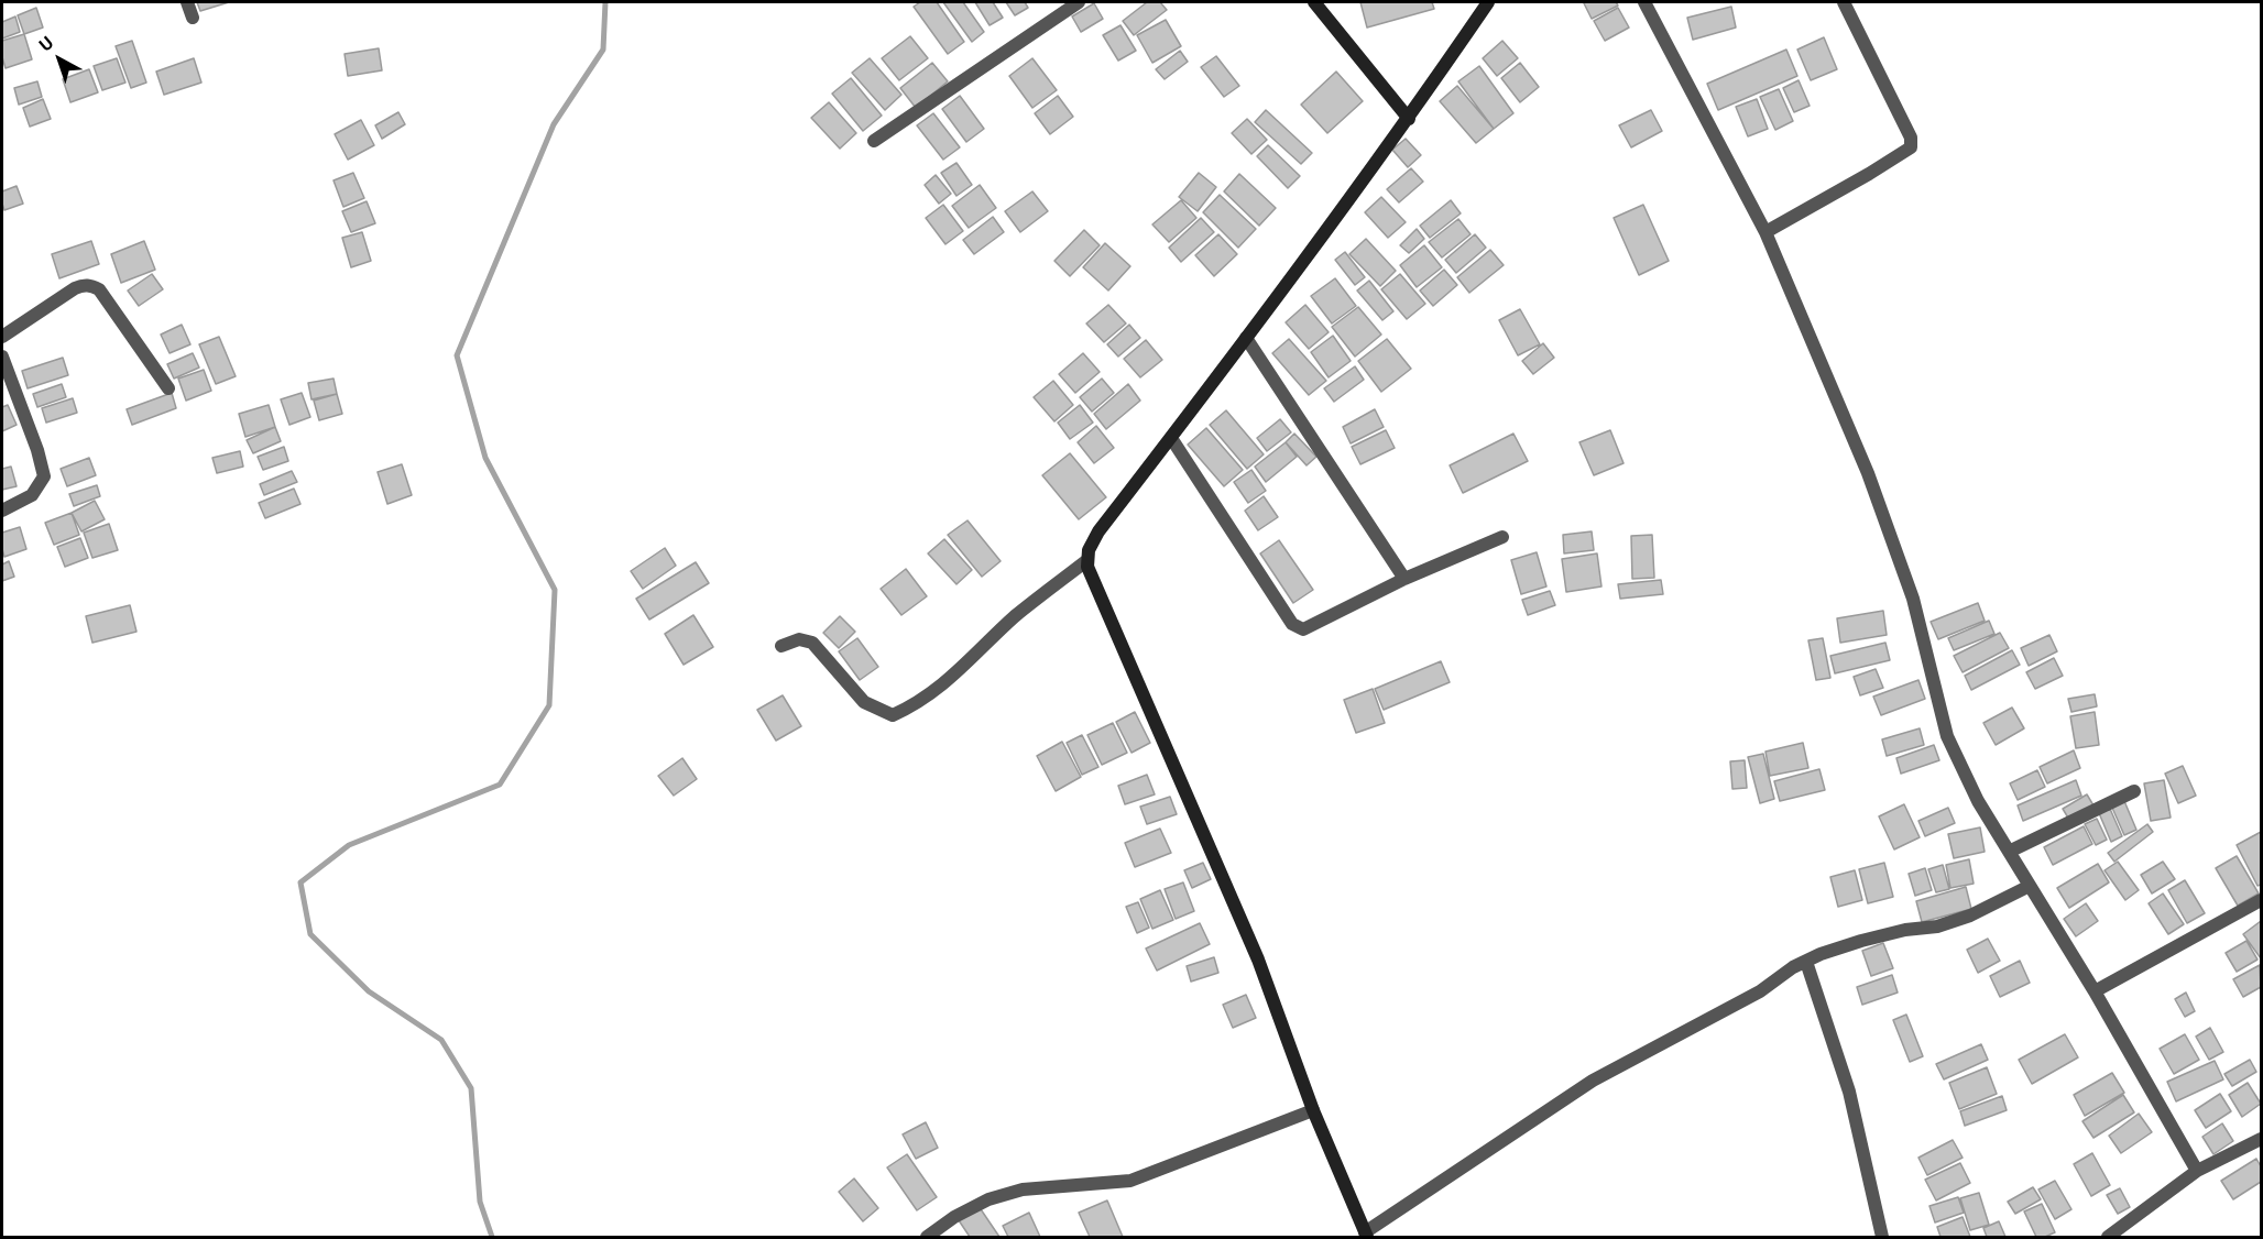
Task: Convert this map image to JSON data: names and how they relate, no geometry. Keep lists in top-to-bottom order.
{
  "north": "top left"
}
